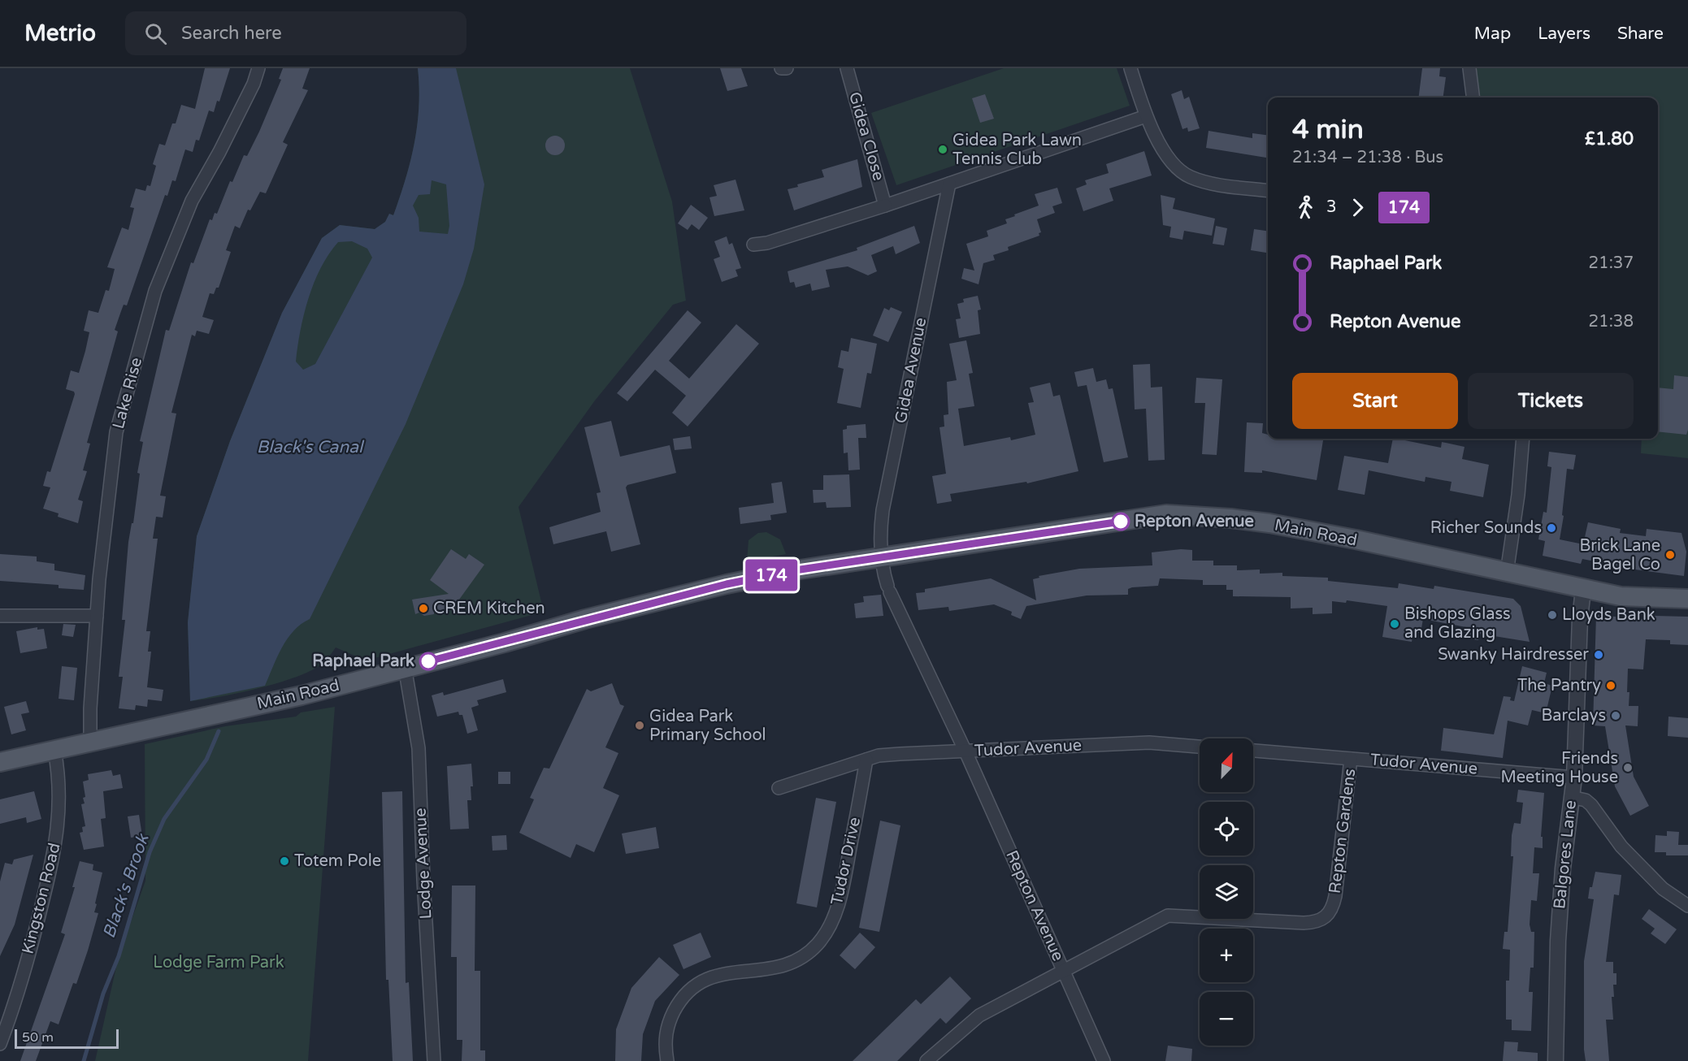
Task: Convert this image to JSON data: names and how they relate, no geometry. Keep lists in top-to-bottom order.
{
  "streets": {
    "main road": ["Main Road"],
    "street": [
      "Gidea Close",
      "Gidea Avenue",
      "Lake Rise",
      "Tudor Avenue",
      "Repton Gardens",
      "Balgores Lane",
      "Tudor Drive",
      "Lodge Avenue",
      "Kingston Road",
      "Repton Avenue"
    ]
  },
  "crossings": [
    ["Gidea Avenue", "Main Road"],
    ["Gidea Avenue", "Repton Avenue"],
    ["Lake Rise", "Main Road"],
    ["Main Road", "Balgores Lane"],
    ["Main Road", "Lodge Avenue"],
    ["Main Road", "Kingston Road"],
    ["Main Road", "Repton Avenue"],
    ["Tudor Avenue", "Repton Gardens"],
    ["Tudor Avenue", "Balgores Lane"],
    ["Tudor Avenue", "Tudor Drive"],
    ["Tudor Avenue", "Repton Avenue"],
    ["Repton Gardens", "Repton Avenue"]
  ],
  "water": ["Black's Canal", "Black's Brook"],
  "parks": ["Lodge Farm Park"],
  "places": [
    "Gidea Park Lawn Tennis Club",
    "Repton Avenue",
    "Richer Sounds",
    "Brick Lane Bagel Co",
    "CREM Kitchen",
    "Lloyds Bank",
    "Bishops Glass and Glazing",
    "Swanky Hairdresser",
    "Raphael Park",
    "The Pantry",
    "Barclays",
    "Gidea Park Primary School",
    "Friends Meeting House",
    "Totem Pole"
  ],
  "lines": ["bus line 174"],
  "scale_bar": "50 m",
  "north": "top right",
  "page": {
    "header": "Metrio",
    "search": "Search here",
    "nav": ["Map", "Layers", "Share"],
    "on_map": "174",
    "heading": ["4 min", "21:34 – 21:38 · Bus", "£1.80"],
    "legs": ["3", "174"],
    "list": [
      {
        "name": "Raphael Park",
        "value": "21:37"
      },
      {
        "name": "Repton Avenue",
        "value": "21:38"
      }
    ],
    "buttons": ["Start", "Tickets"],
    "map_buttons": ["+", "−"],
    "scale": "50 m"
  }
}
